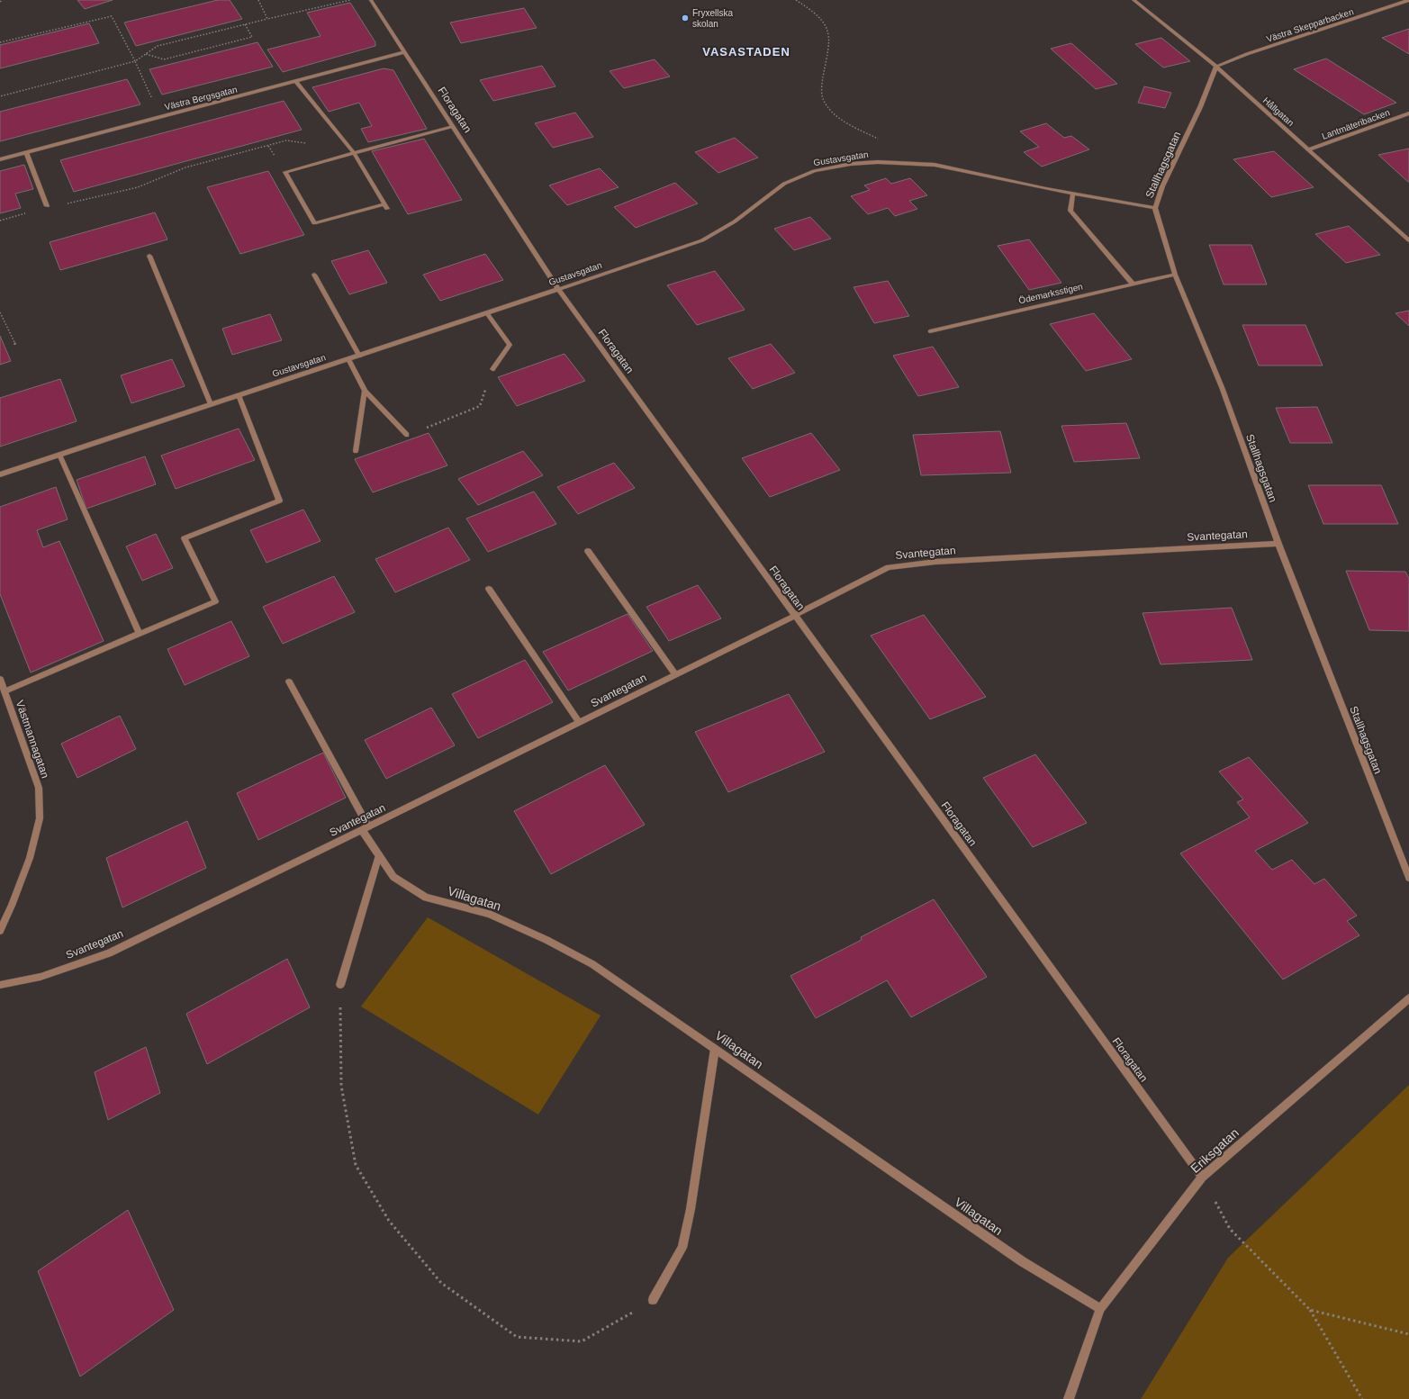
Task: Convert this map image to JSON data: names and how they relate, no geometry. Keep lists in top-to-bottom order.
{
  "streets": {
    "street": [
      "Västra Skepparbacken",
      "Västra Bergsgatan",
      "Floragatan",
      "Hållgatan",
      "Lantmäteribacken",
      "Gustavsgatan",
      "Stallhagsgatan",
      "Ödemarksstigen",
      "Svantegatan",
      "Västmannagatan",
      "Villagatan",
      "Eriksgatan"
    ]
  },
  "crossings": [
    ["Västra Skepparbacken", "Hållgatan"],
    ["Västra Skepparbacken", "Stallhagsgatan"],
    ["Västra Bergsgatan", "Floragatan"],
    ["Floragatan", "Gustavsgatan"],
    ["Floragatan", "Svantegatan"],
    ["Floragatan", "Eriksgatan"],
    ["Hållgatan", "Lantmäteribacken"],
    ["Hållgatan", "Stallhagsgatan"],
    ["Gustavsgatan", "Stallhagsgatan"],
    ["Stallhagsgatan", "Ödemarksstigen"],
    ["Stallhagsgatan", "Svantegatan"],
    ["Svantegatan", "Villagatan"],
    ["Villagatan", "Eriksgatan"]
  ],
  "districts": ["VASASTADEN"],
  "places": ["Fryxellska skolan"]
}
